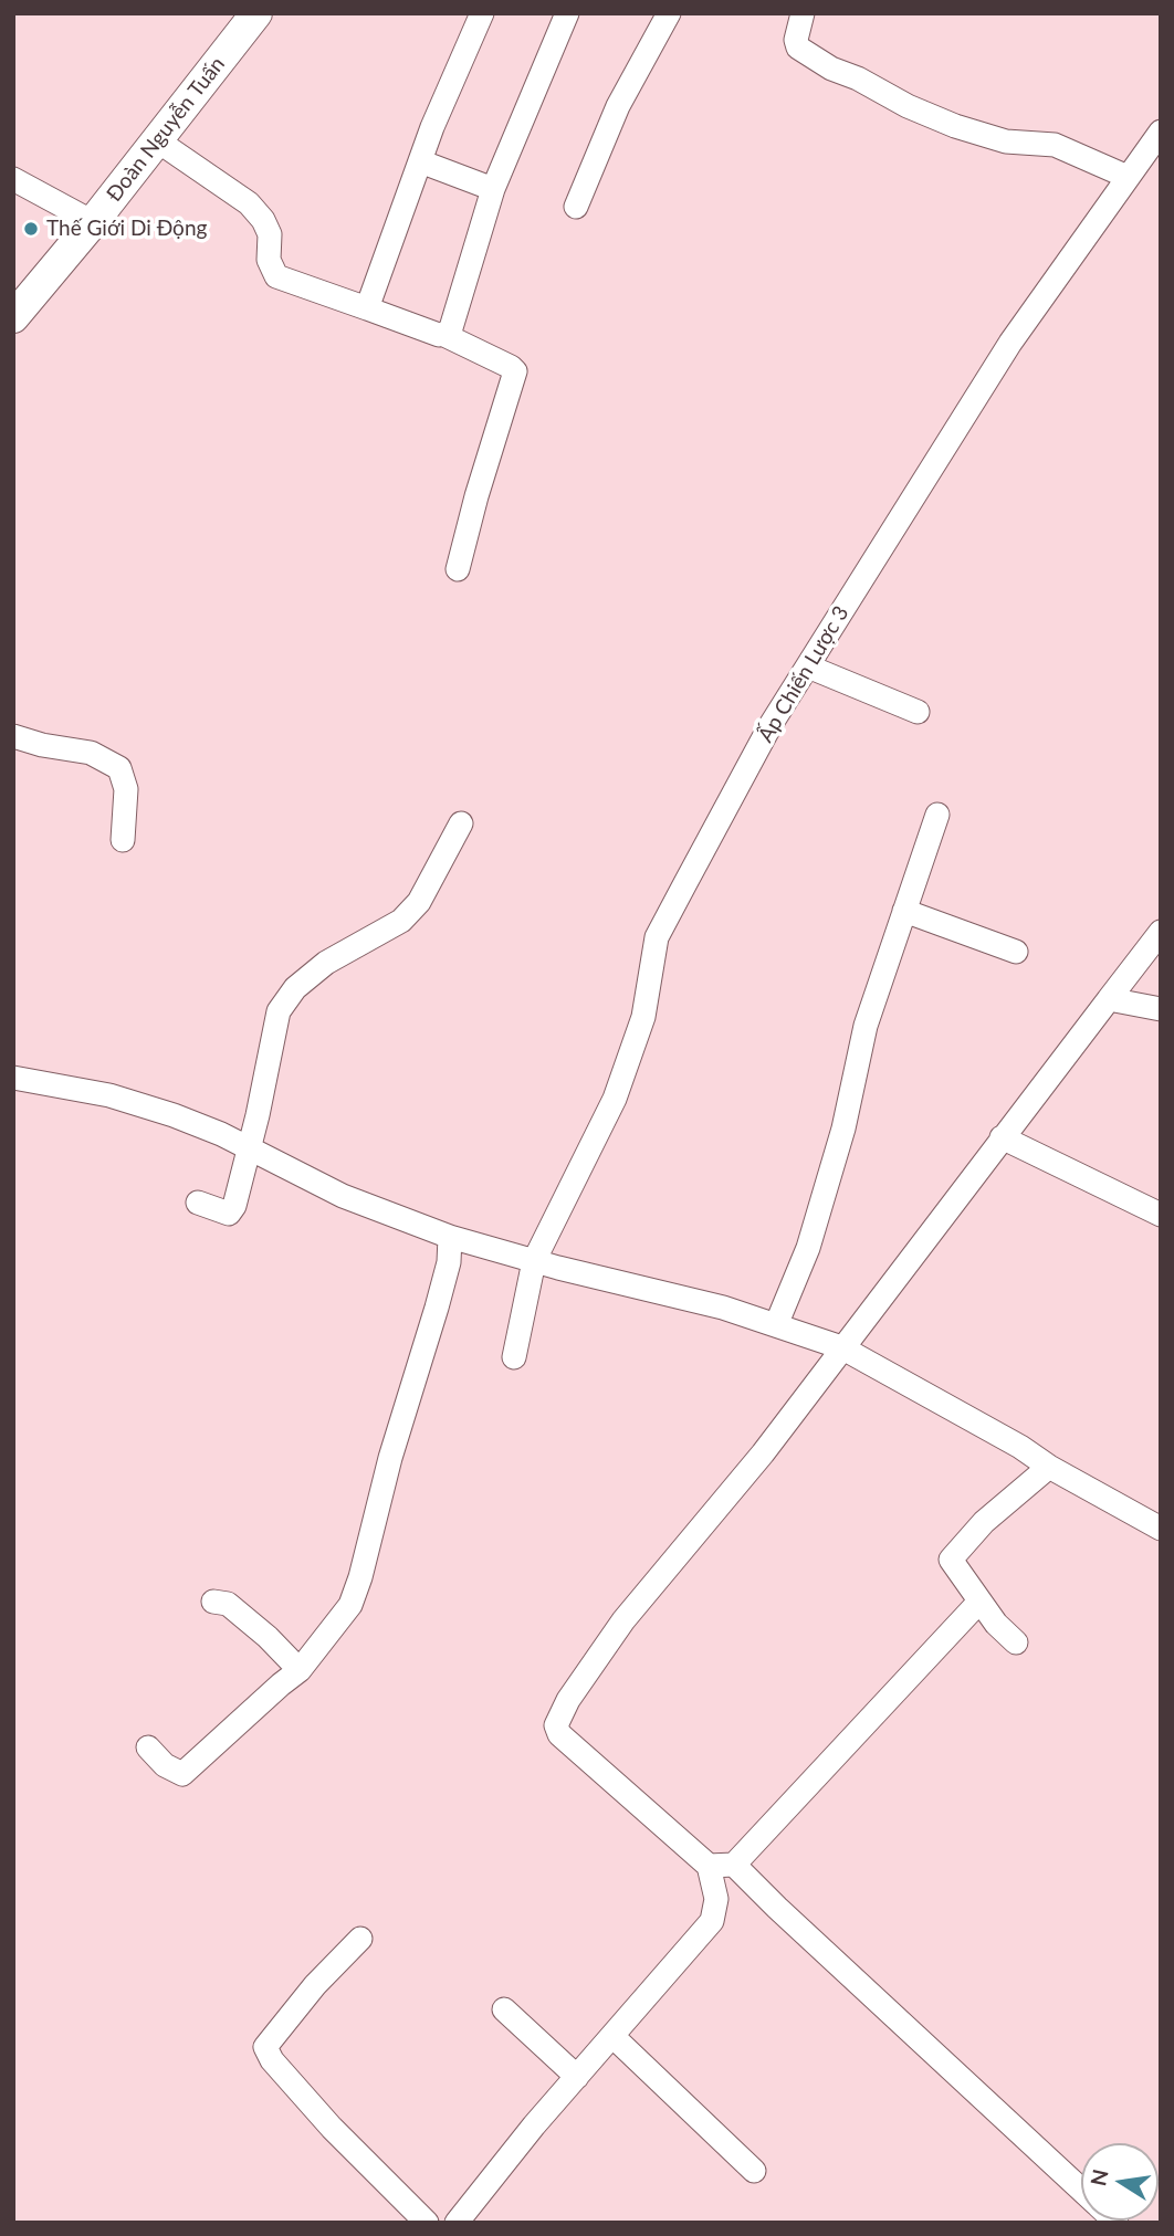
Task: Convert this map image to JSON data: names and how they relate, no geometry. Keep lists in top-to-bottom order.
{
  "streets": {
    "main road": ["Đoàn Nguyễn Tuấn"],
    "street": ["Ấp Chiến Lược 3"]
  },
  "places": ["Thế Giới Di Động"],
  "north": "left"
}
